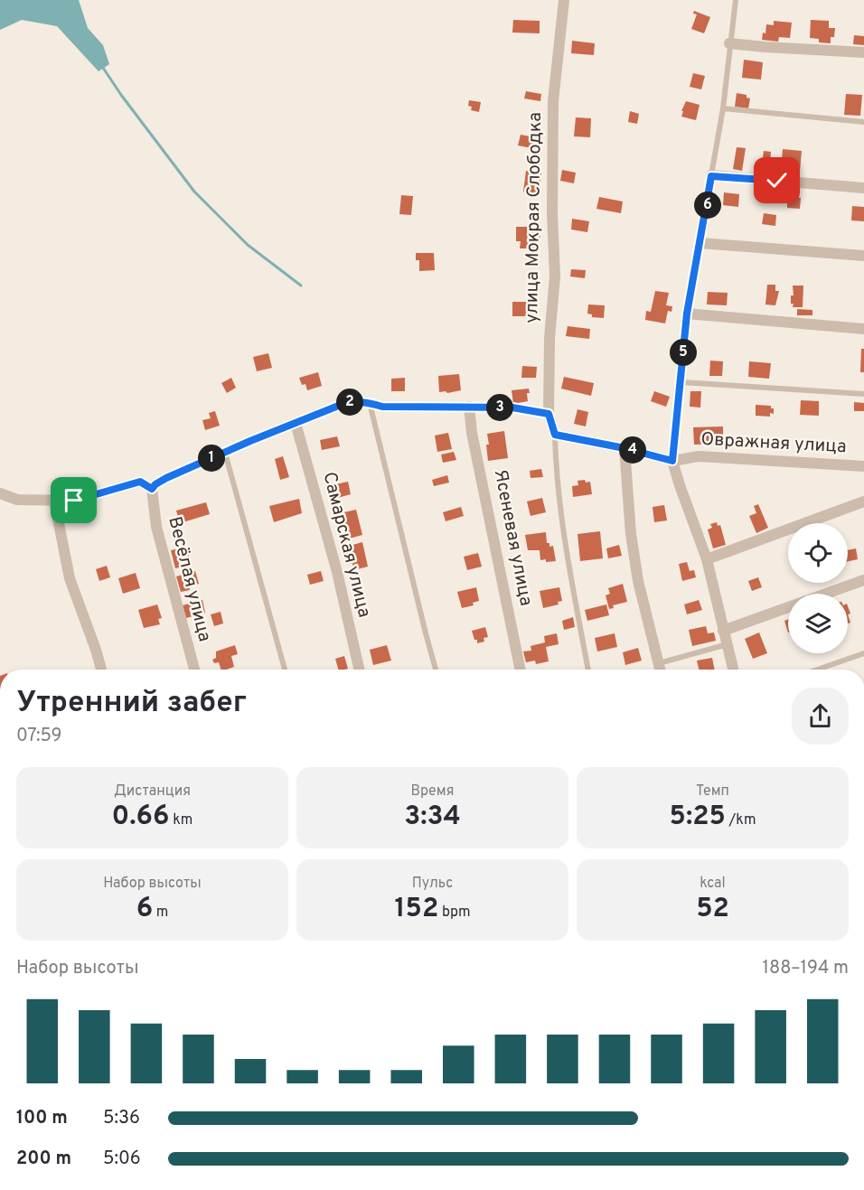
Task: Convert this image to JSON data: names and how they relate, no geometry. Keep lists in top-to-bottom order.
{
  "streets": {
    "street": [
      "улица Мокрая Слободка",
      "Овражная улица",
      "Ясеневая улица",
      "Самарская улица",
      "Весёлая улица"
    ]
  },
  "crossings": [
    ["улица Мокрая Слободка", "Овражная улица"]
  ],
  "page": {
    "pins": [
      "6",
      "5",
      "2",
      "3",
      "4",
      "1"
    ],
    "heading": ["Утренний забег", "07:59"],
    "stats": [
      ["Дистанция", "0.66 km"],
      ["Время", "3:34"],
      ["Темп", "5:25 /km"],
      ["Набор высоты", "6 m"],
      ["Пульс", "152 bpm"],
      ["kcal", "52"]
    ],
    "chart": ["Набор высоты", "188–194 m"],
    "list": [
      {
        "name": "100 m",
        "note": "5:36"
      },
      {
        "name": "200 m",
        "note": "5:06"
      }
    ]
  }
}
